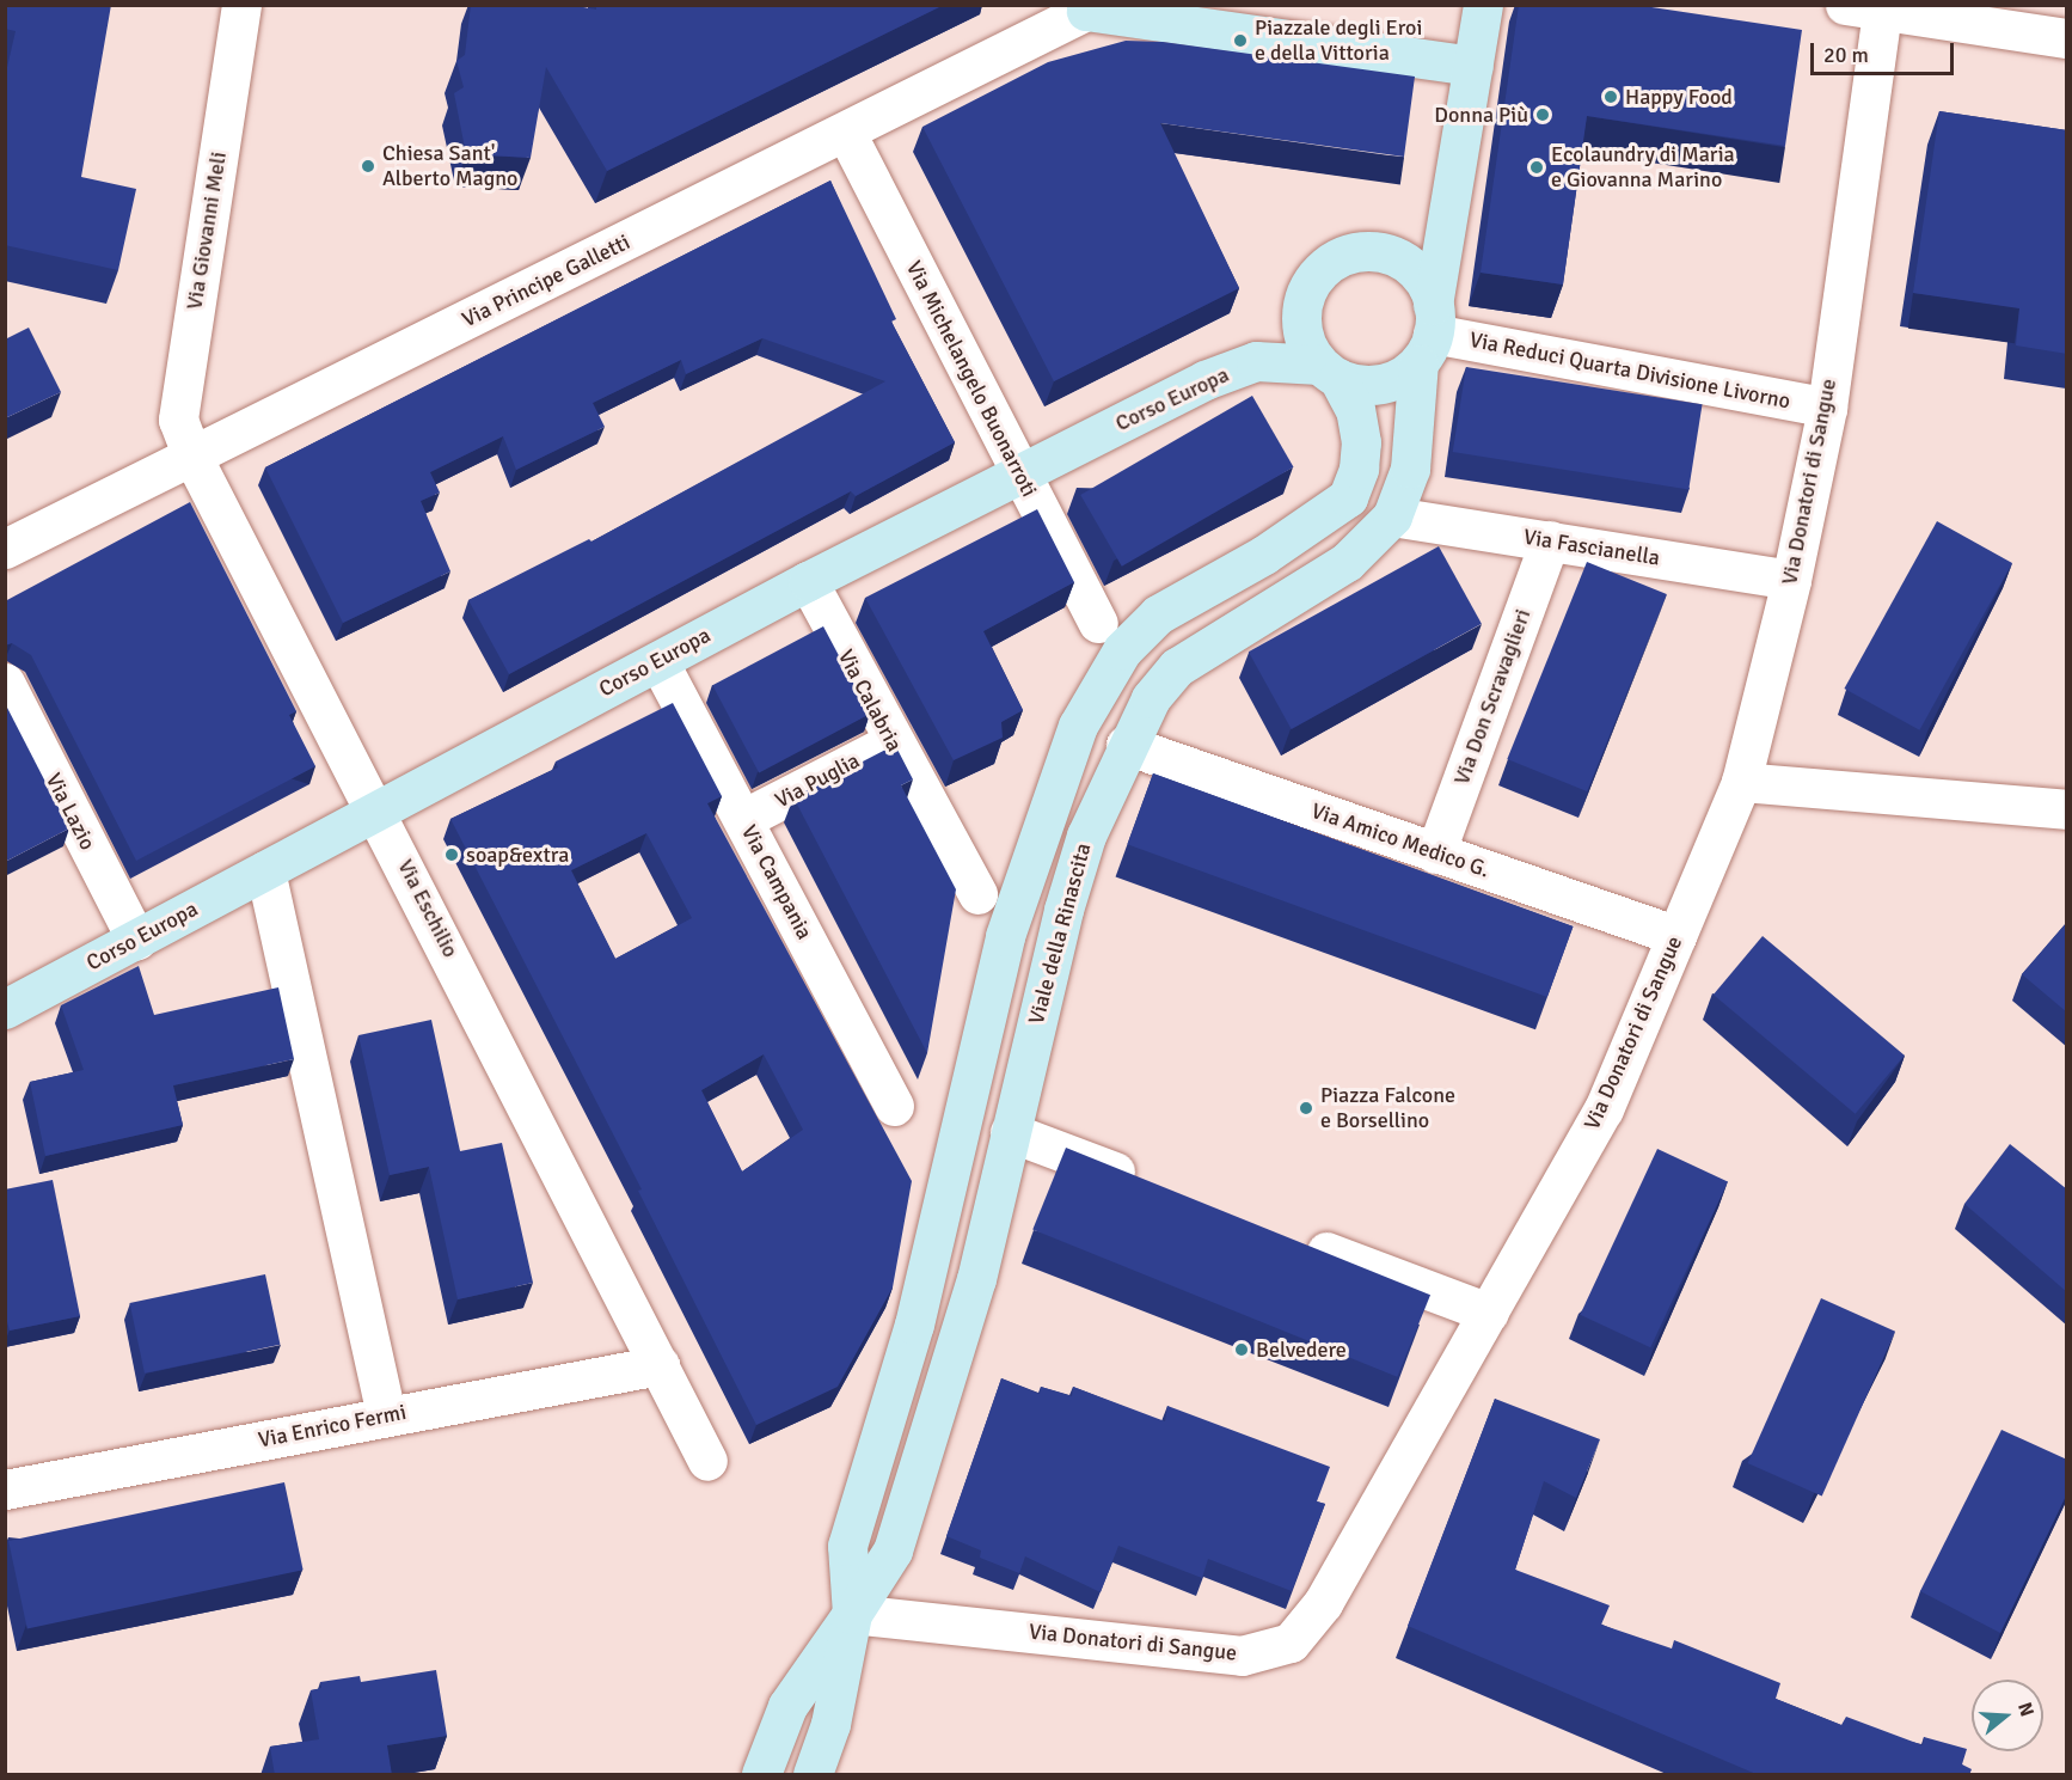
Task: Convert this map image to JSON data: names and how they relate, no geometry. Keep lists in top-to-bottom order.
{
  "streets": {
    "street": [
      "Via Giovanni Meli",
      "Via Principe Galletti",
      "Via Reduci Quarta Divisione Livorno",
      "Via Michelangelo Buonarroti",
      "Corso Europa",
      "Via Donatori di Sangue",
      "Via Fascianella",
      "Via Don Scravaglieri",
      "Via Calabria",
      "Via Puglia",
      "Via Lazio",
      "Via Amico Medico G.",
      "Via Campania",
      "Via Eschilio",
      "Viale della Rinascita",
      "Via Enrico Fermi"
    ]
  },
  "crossings": [
    ["Via Giovanni Meli", "Via Principe Galletti"],
    ["Via Giovanni Meli", "Via Eschilio"],
    ["Via Principe Galletti", "Via Michelangelo Buonarroti"],
    ["Via Principe Galletti", "Via Eschilio"],
    ["Via Reduci Quarta Divisione Livorno", "Corso Europa"],
    ["Via Reduci Quarta Divisione Livorno", "Via Donatori di Sangue"],
    ["Via Reduci Quarta Divisione Livorno", "Viale della Rinascita"],
    ["Via Michelangelo Buonarroti", "Corso Europa"],
    ["Corso Europa", "Via Calabria"],
    ["Corso Europa", "Via Lazio"],
    ["Corso Europa", "Via Campania"],
    ["Corso Europa", "Via Eschilio"],
    ["Corso Europa", "Viale della Rinascita"],
    ["Via Donatori di Sangue", "Via Fascianella"],
    ["Via Donatori di Sangue", "Via Amico Medico G."],
    ["Via Donatori di Sangue", "Viale della Rinascita"],
    ["Via Fascianella", "Via Don Scravaglieri"],
    ["Via Fascianella", "Viale della Rinascita"],
    ["Via Don Scravaglieri", "Via Amico Medico G."],
    ["Via Calabria", "Via Puglia"],
    ["Via Puglia", "Via Campania"],
    ["Via Amico Medico G.", "Viale della Rinascita"],
    ["Via Eschilio", "Via Enrico Fermi"]
  ],
  "places": [
    "Piazzale degli Eroi e della Vittoria",
    "Happy Food",
    "Donna Più",
    "Chiesa Sant' Alberto Magno",
    "Ecolaundry di Maria e Giovanna Marino",
    "soap&extra",
    "Piazza Falcone e Borsellino",
    "Belvedere"
  ],
  "scale_bar": "20 m",
  "north": "right"
}
